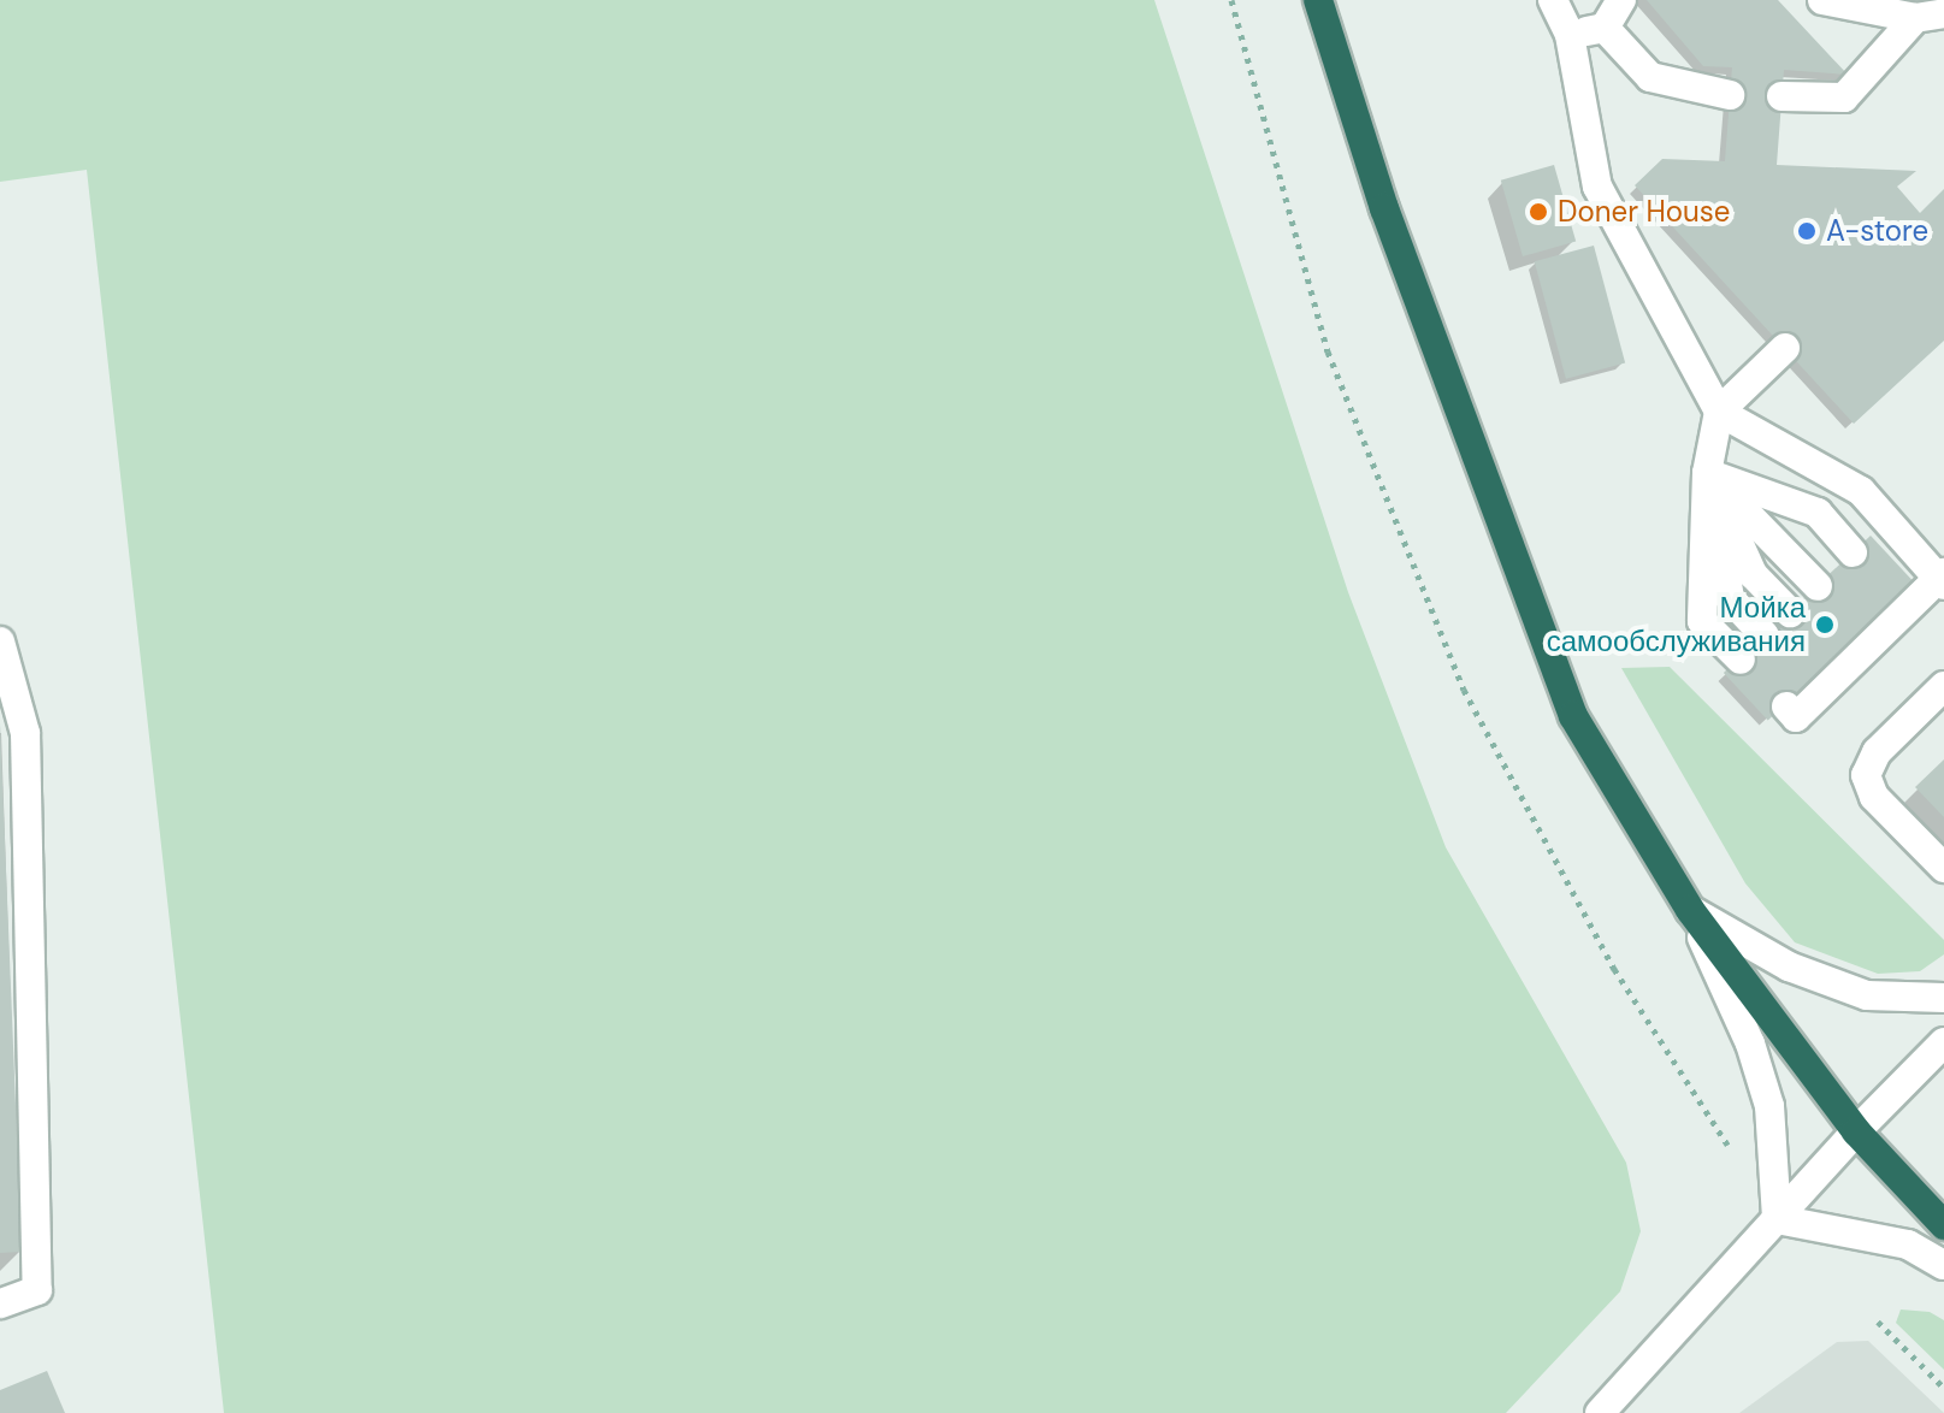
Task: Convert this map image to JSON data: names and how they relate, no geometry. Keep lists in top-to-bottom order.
{
  "places": ["Doner House", "A-store", "Мойка самообслуживания"]
}
